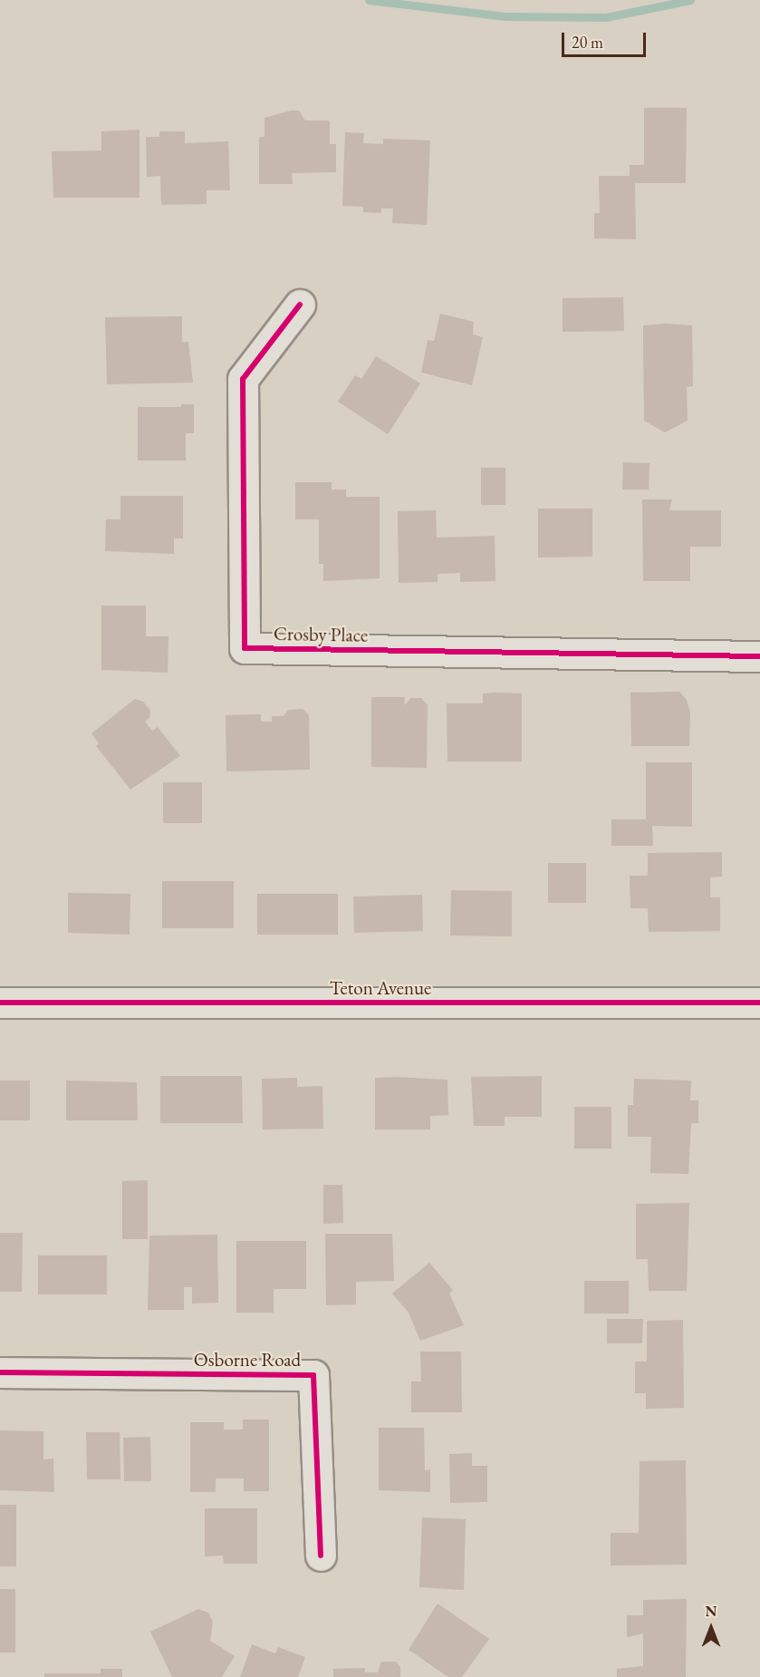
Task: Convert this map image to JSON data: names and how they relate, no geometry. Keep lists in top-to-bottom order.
{
  "streets": {
    "street": ["Crosby Place", "Teton Avenue", "Osborne Road"]
  },
  "scale_bar": "20 m",
  "north": "top"
}
